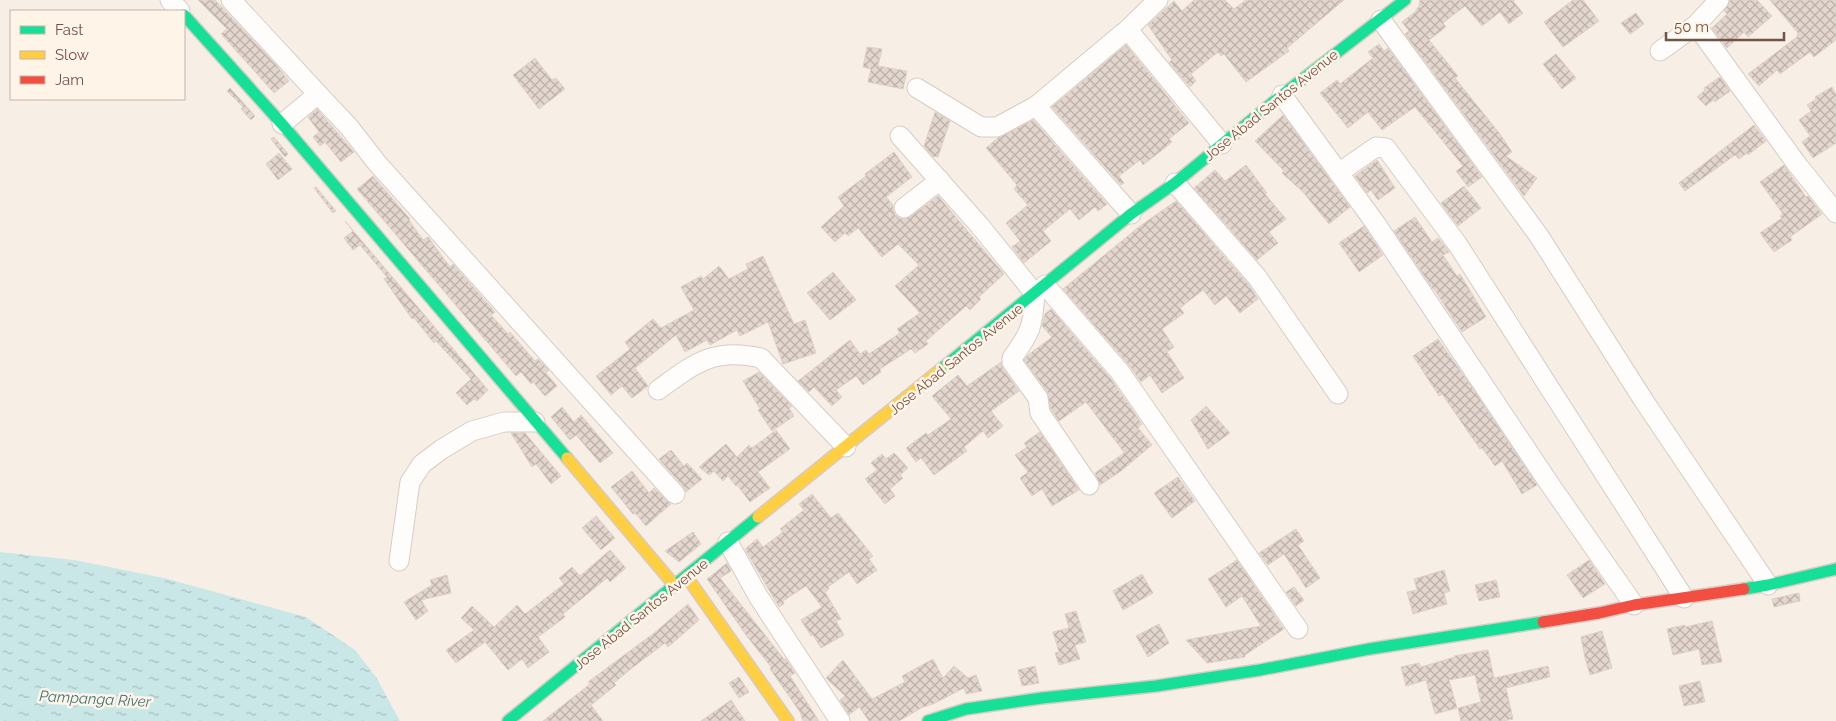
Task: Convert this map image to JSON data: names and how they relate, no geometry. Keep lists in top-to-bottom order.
{
  "streets": {
    "main road": ["Jose Abad Santos Avenue"]
  },
  "water": ["Pampanga River"],
  "legend": ["Fast", "Slow", "Jam"],
  "scale_bar": "50 m"
}
